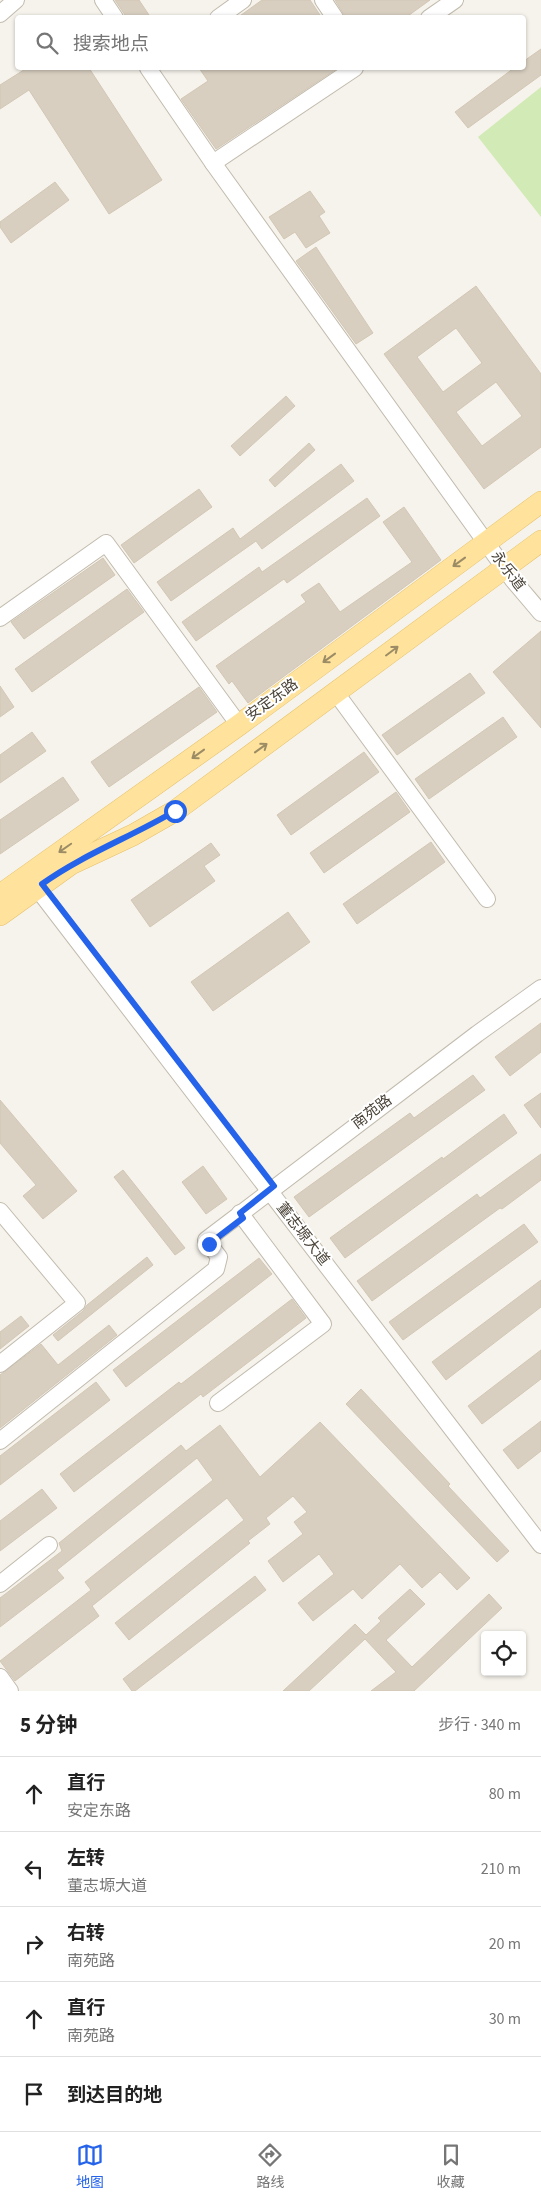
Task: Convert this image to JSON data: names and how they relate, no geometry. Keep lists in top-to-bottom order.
{
  "streets": {
    "main road": ["安定东路"],
    "street": ["永乐道", "南苑路", "董志塬大道"]
  },
  "crossings": [
    ["永乐道", "安定东路"],
    ["安定东路", "董志塬大道"],
    ["南苑路", "董志塬大道"]
  ],
  "page": {
    "search": "搜索地点",
    "heading": ["5 分钟", "步行 · 340 m"],
    "list": [
      ["直行", "安定东路", "80 m"],
      ["左转", "董志塬大道", "210 m"],
      ["右转", "南苑路", "20 m"],
      ["直行", "南苑路", "30 m"],
      "到达目的地"
    ],
    "nav": ["地图", "路线", "收藏"]
  }
}
